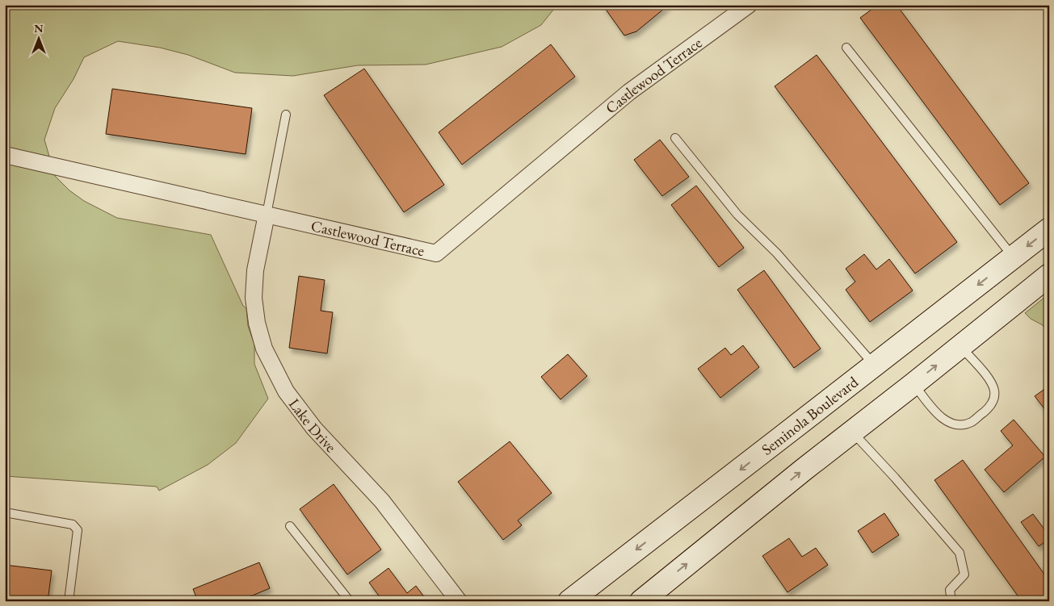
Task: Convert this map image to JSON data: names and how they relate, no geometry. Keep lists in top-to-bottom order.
{
  "streets": {
    "main road": ["Seminola Boulevard"],
    "street": ["Castlewood Terrace", "Lake Drive"]
  },
  "crossings": [
    ["Castlewood Terrace", "Lake Drive"]
  ],
  "north": "top"
}
